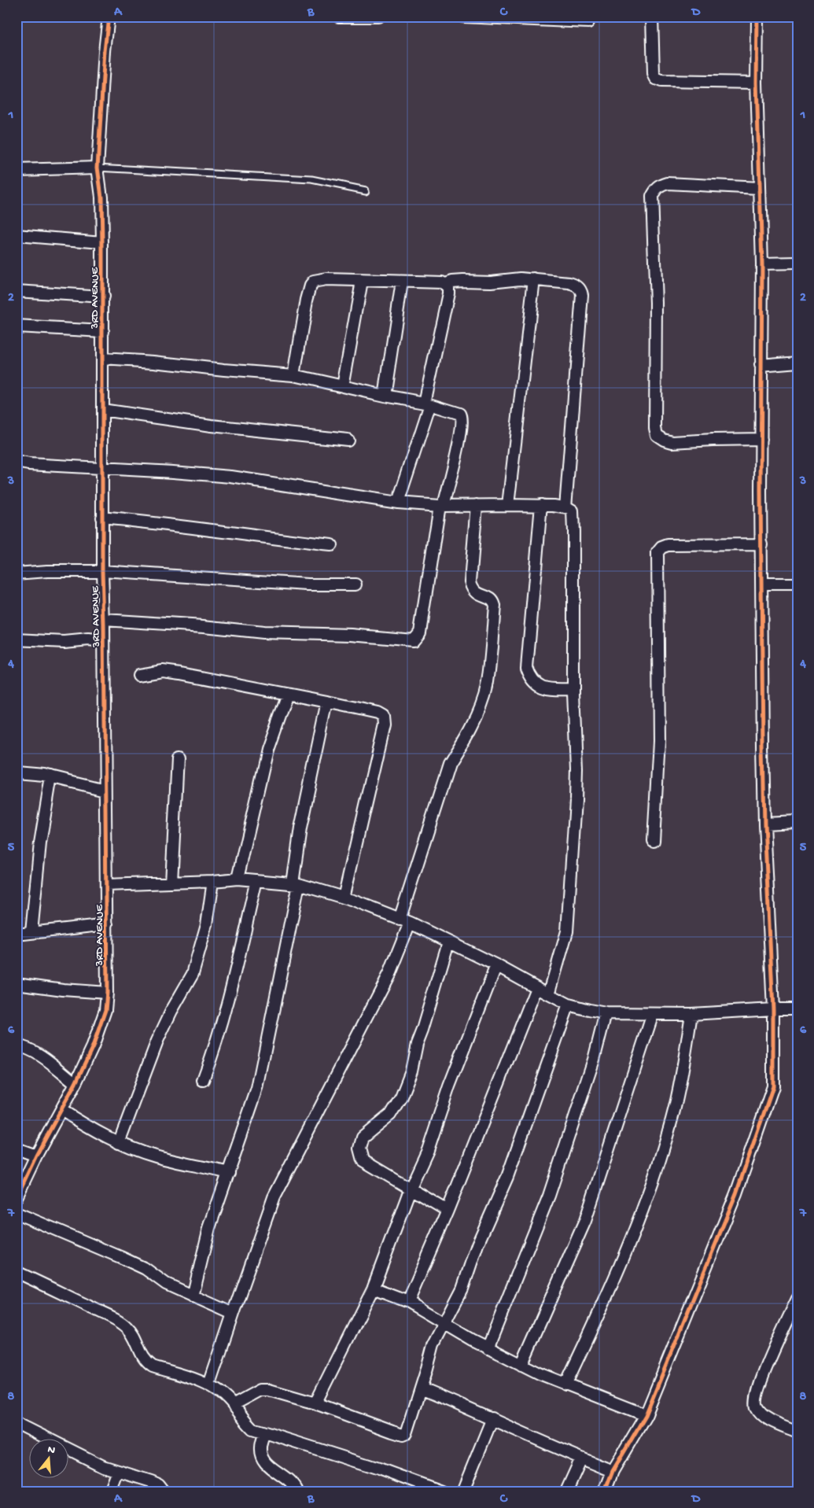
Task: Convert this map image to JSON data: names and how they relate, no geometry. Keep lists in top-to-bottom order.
{
  "streets": {
    "street": ["3RD AVENUE"]
  },
  "north": "top",
  "grid": {
    "columns": [
      "A",
      "B",
      "C",
      "D"
    ],
    "rows": [
      "1",
      "2",
      "3",
      "4",
      "5",
      "6",
      "7",
      "8"
    ]
  }
}
